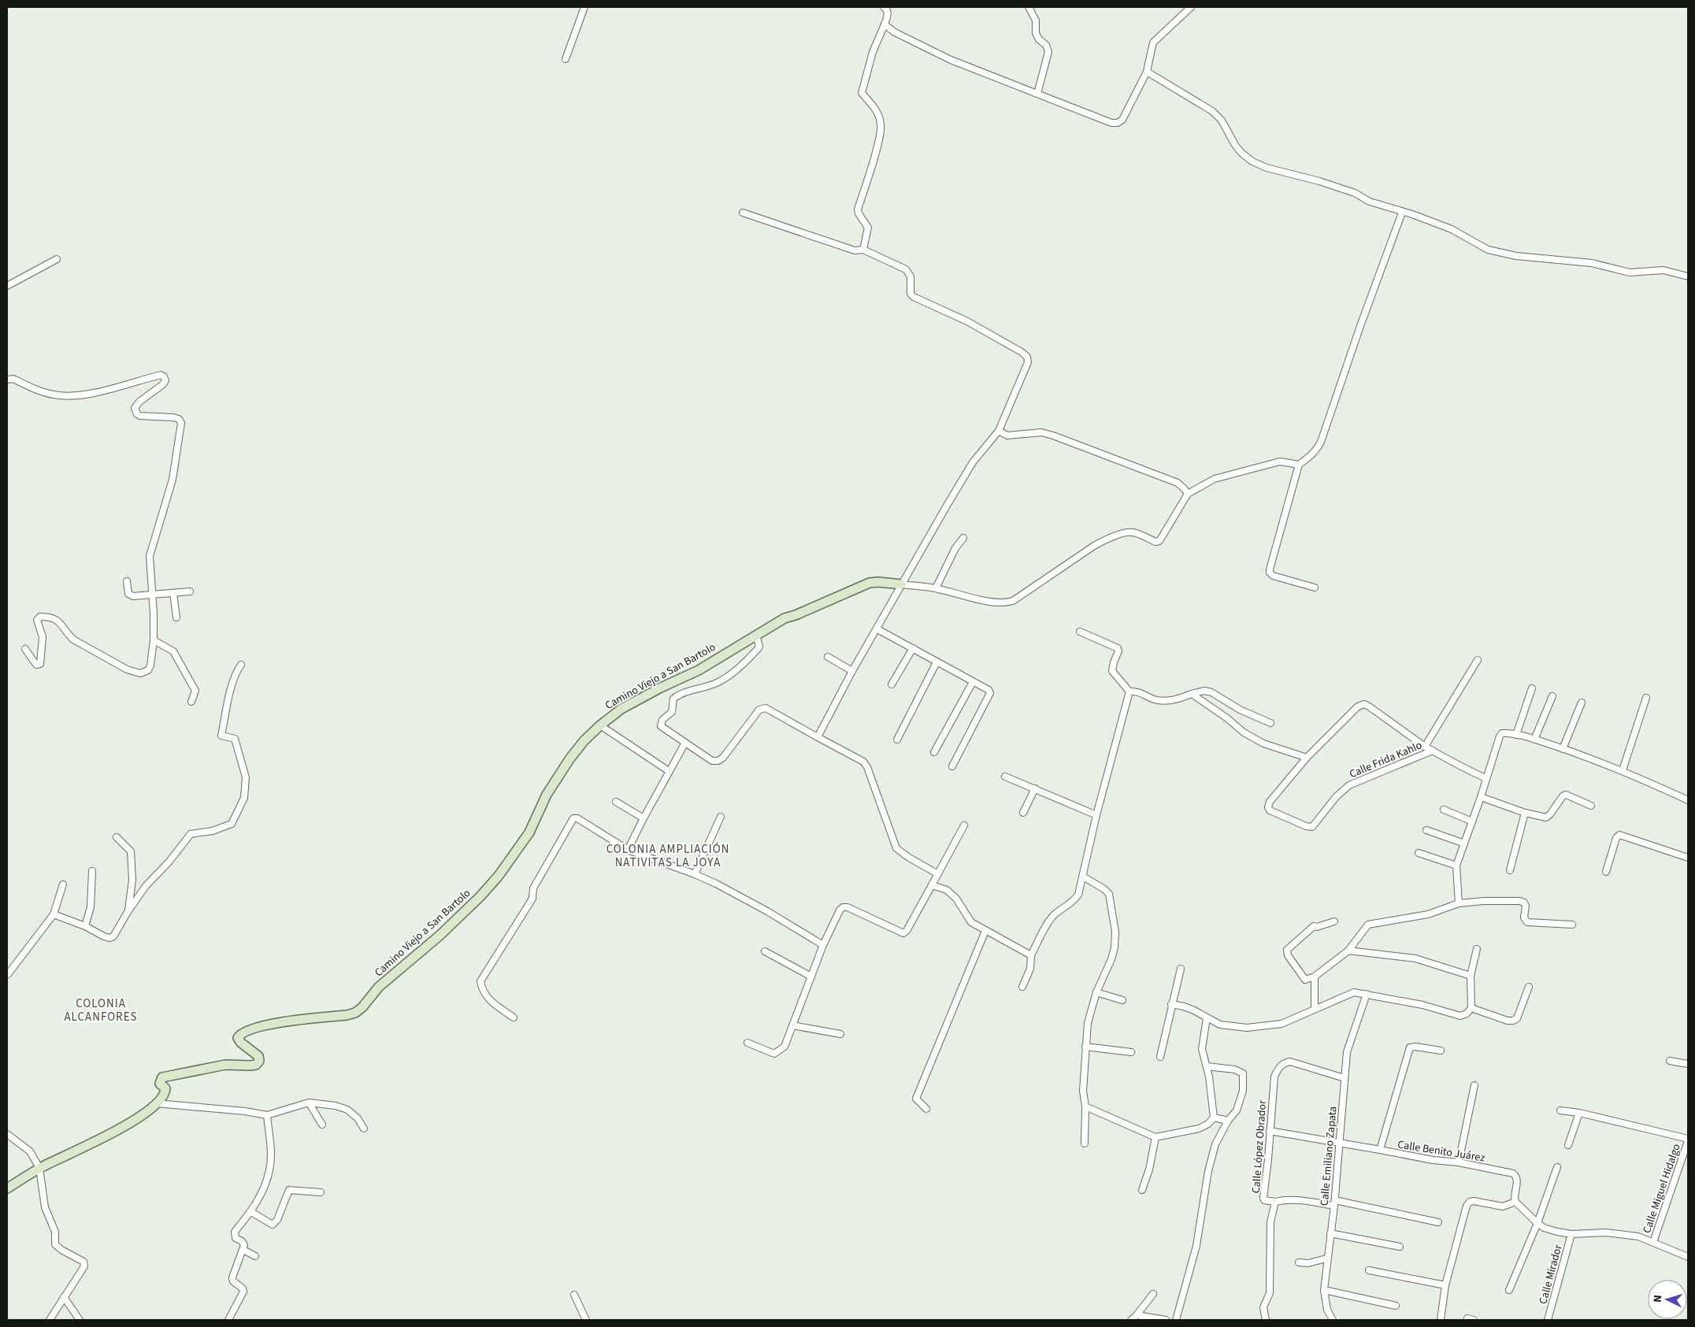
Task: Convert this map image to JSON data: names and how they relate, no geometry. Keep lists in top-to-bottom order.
{
  "streets": {
    "street": [
      "Camino Viejo a San Bartolo",
      "Calle Frida Kahlo",
      "Calle López Obrador",
      "Calle Benito Juárez",
      "Calle Emiliano Zapata",
      "Calle Miguel Hidalgo",
      "Calle Mirador"
    ]
  },
  "crossings": [
    ["Calle López Obrador", "Calle Benito Juárez"],
    ["Calle López Obrador", "Calle Emiliano Zapata"],
    ["Calle Benito Juárez", "Calle Emiliano Zapata"]
  ],
  "districts": ["COLONIA AMPLIACIÓN NATIVITAS LA JOYA", "COLONIA ALCANFORES"],
  "north": "left"
}
